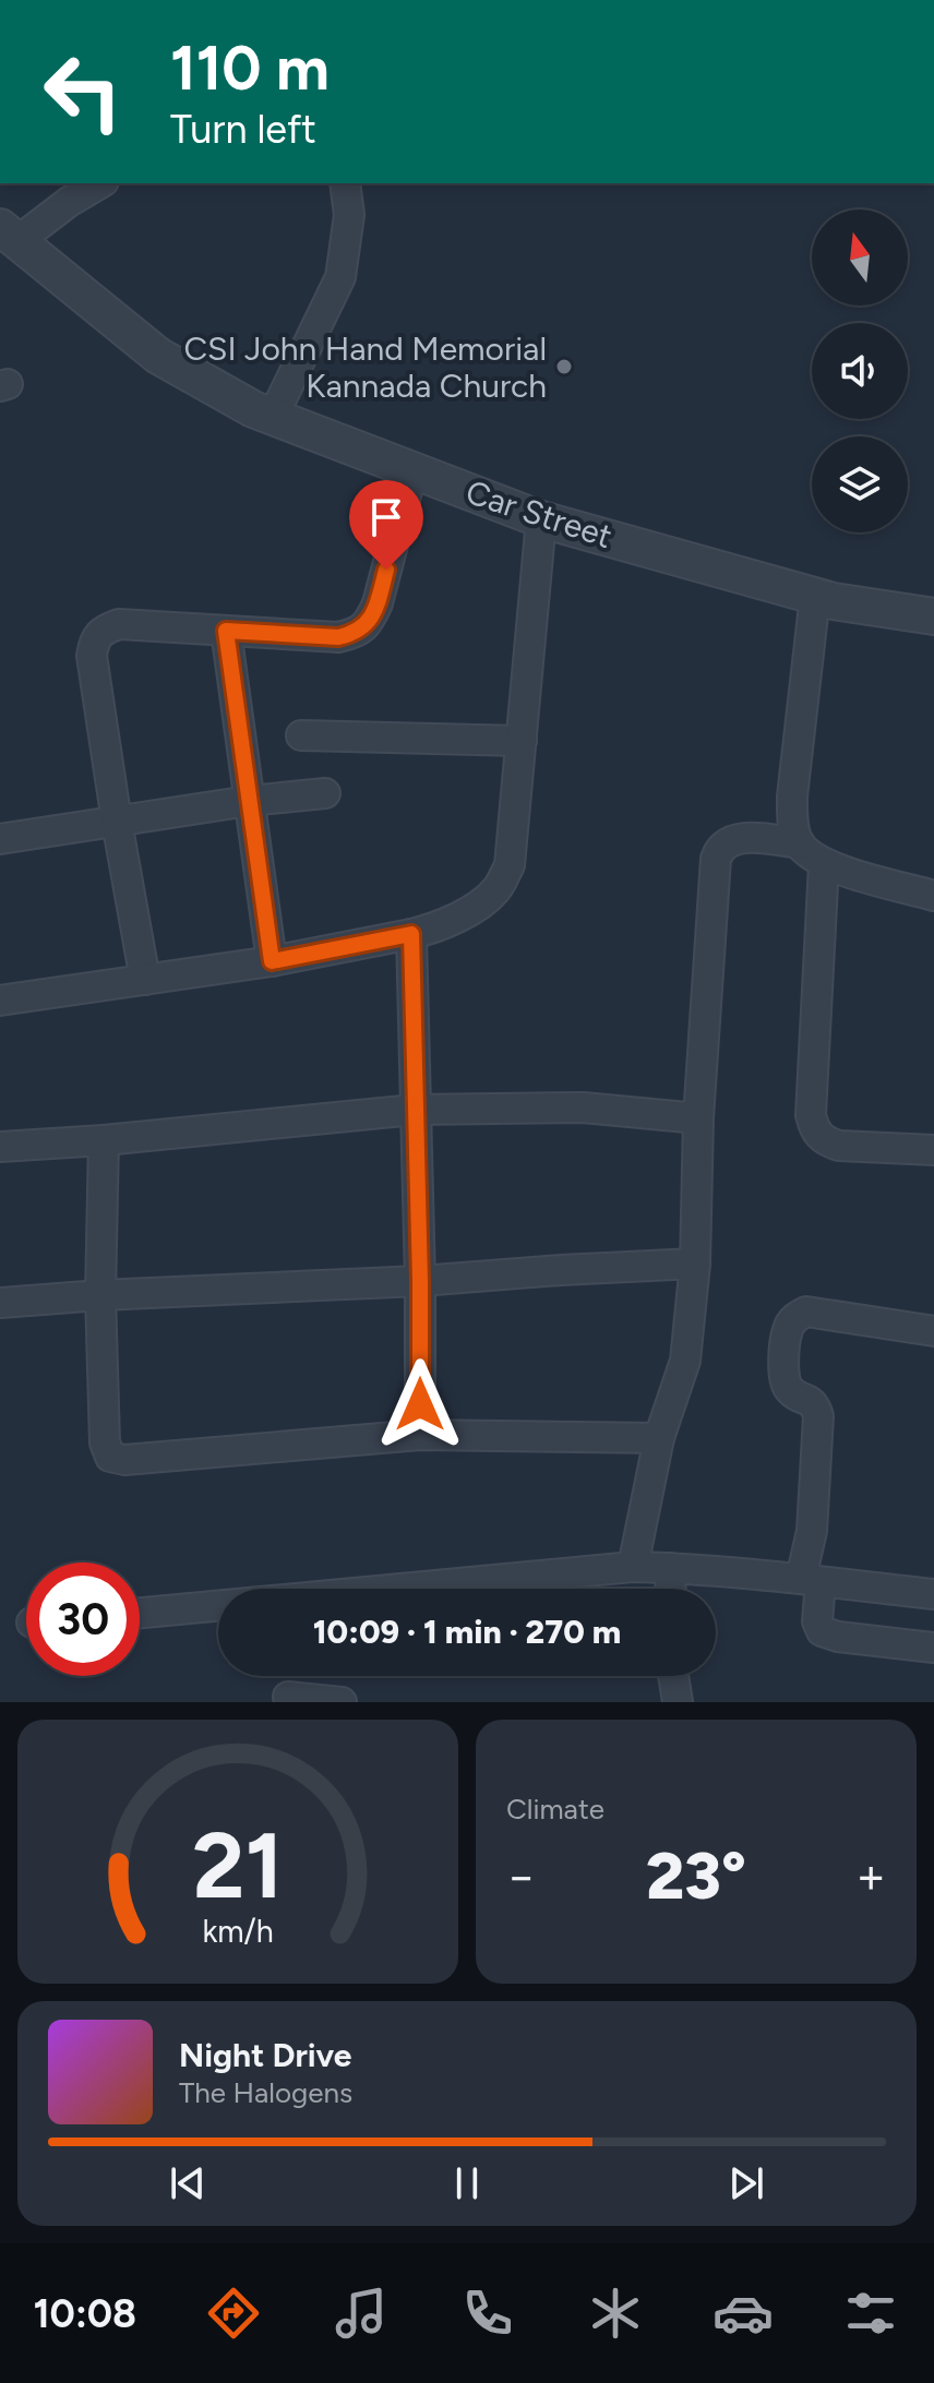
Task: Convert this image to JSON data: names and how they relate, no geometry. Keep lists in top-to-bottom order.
{
  "streets": {
    "street": ["Car Street"]
  },
  "places": ["CSI John Hand Memorial Kannada Church"],
  "north": "top",
  "page": {
    "turn": ["110 m", "Turn left"],
    "limit": "30",
    "trip": "10:09 · 1 min · 270 m",
    "tile": "Climate",
    "heat": ["−", "23°", "+"],
    "song": ["Night Drive", "The Halogens"],
    "tabs": "10:08",
    "gauge": ["21", "km/h"]
  }
}
